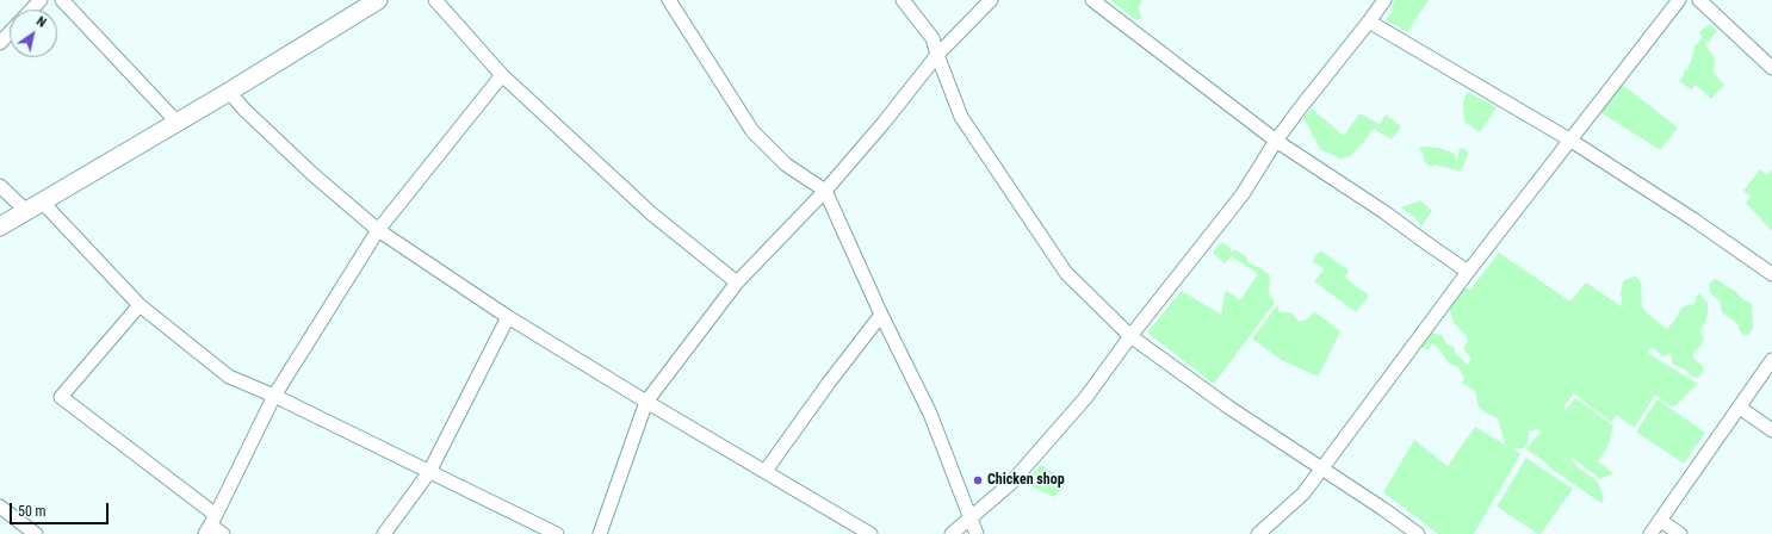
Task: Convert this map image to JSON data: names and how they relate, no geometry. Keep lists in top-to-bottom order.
{
  "places": ["Chicken shop"],
  "scale_bar": "50 m",
  "north": "top right"
}
